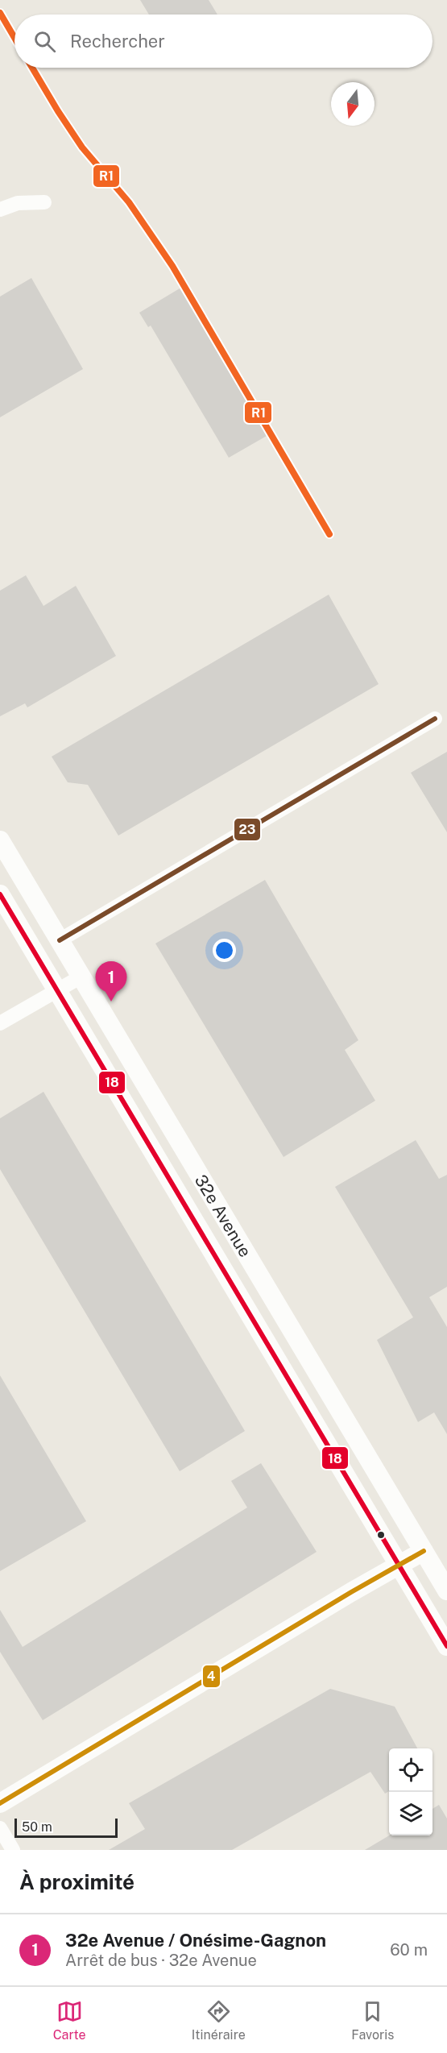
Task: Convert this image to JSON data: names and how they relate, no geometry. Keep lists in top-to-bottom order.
{
  "streets": {
    "street": ["32e Avenue"]
  },
  "lines": [
    "transit line R1",
    "transit line 23",
    "transit line 18",
    "transit line 4"
  ],
  "scale_bar": "50 m",
  "north": "bottom",
  "page": {
    "search": "Rechercher",
    "pins": "1",
    "scale": "50 m",
    "heading": "À proximité",
    "list": [
      {
        "mark": "1",
        "name": "32e Avenue / Onésime-Gagnon",
        "note": "Arrêt de bus · 32e Avenue",
        "value": "60 m"
      }
    ],
    "nav": ["Carte", "Itinéraire", "Favoris"]
  }
}
